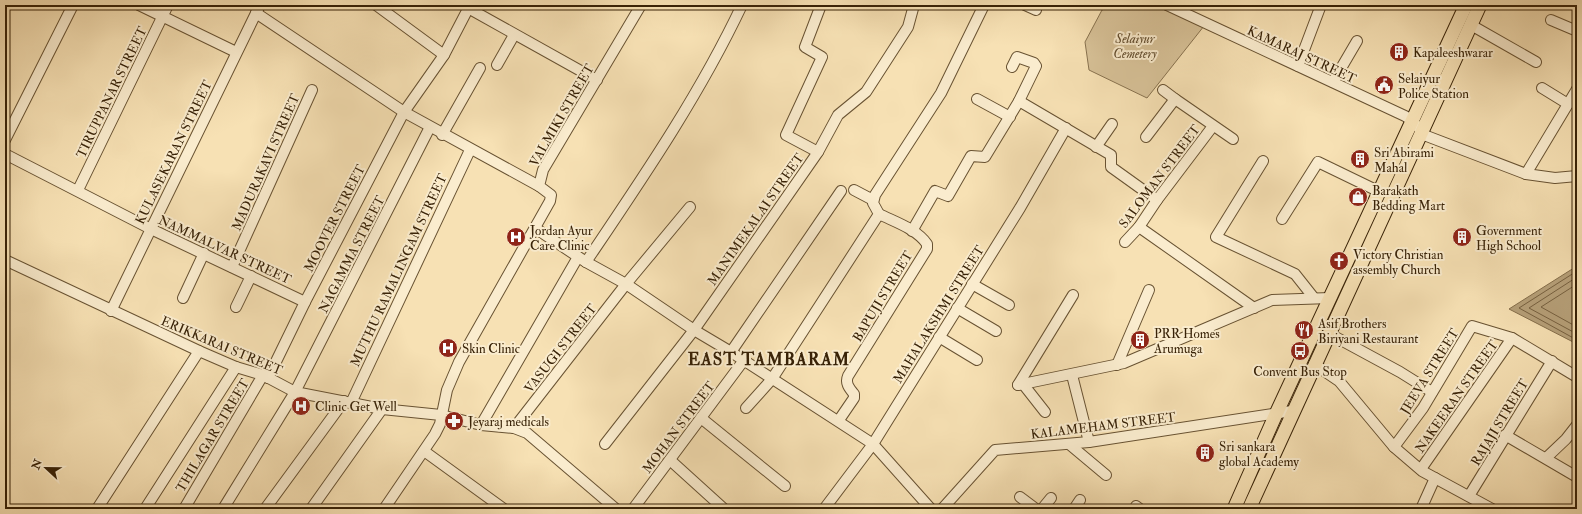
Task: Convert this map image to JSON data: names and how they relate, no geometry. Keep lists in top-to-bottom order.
{
  "streets": {
    "street": [
      "KAMARAJ STREET",
      "TIRUPPANAR STREET",
      "VALMIKI STREET",
      "KULASEKARAN STREET",
      "MADURAKAVI STREET",
      "SALOMAN STREET",
      "MOOVER STREET",
      "MANIMEKALAI STREET",
      "NAMMALVAR STREET",
      "NAGAMMA STREET",
      "MUTHU RAMALINGAM STREET",
      "BAPUJI STREET",
      "MAHALAKSHMI STREET",
      "ERIKKARAI STREET",
      "VASUGI STREET",
      "JEEVA STREET",
      "NAKEERAN STREET",
      "RAJAJI STREET",
      "KALAMEHAM STREET",
      "MOHAN STREET",
      "THILAGAR STREET"
    ]
  },
  "crossings": [
    ["TIRUPPANAR STREET", "NAMMALVAR STREET"],
    ["VALMIKI STREET", "ERIKKARAI STREET"],
    ["KULASEKARAN STREET", "NAMMALVAR STREET"],
    ["KULASEKARAN STREET", "ERIKKARAI STREET"],
    ["MADURAKAVI STREET", "NAMMALVAR STREET"],
    ["MOOVER STREET", "NAMMALVAR STREET"],
    ["MOOVER STREET", "ERIKKARAI STREET"],
    ["MOOVER STREET", "THILAGAR STREET"],
    ["NAGAMMA STREET", "ERIKKARAI STREET"],
    ["MUTHU RAMALINGAM STREET", "ERIKKARAI STREET"],
    ["ERIKKARAI STREET", "VASUGI STREET"],
    ["ERIKKARAI STREET", "THILAGAR STREET"],
    ["JEEVA STREET", "NAKEERAN STREET"],
    ["JEEVA STREET", "RAJAJI STREET"]
  ],
  "districts": ["EAST TAMBARAM"],
  "parks": ["Selaiyur Cemetery"],
  "places": {
    "building": [
      "Kapaleeshwarar",
      "Sri Abirami Mahal",
      "Government High School",
      "PRR Homes Arumuga",
      "Sri sankara global Academy"
    ],
    "public building": ["Selaiyur Police Station"],
    "shop": ["Barakath Bedding Mart"],
    "hospital": ["Jordan Ayur Care Clinic", "Skin Clinic", "Clinic Get Well"],
    "church": ["Victory Christian assembly Church"],
    "restaurant": ["Asif Brothers Biriyani Restaurant"],
    "bus stop": ["Convent Bus Stop"],
    "pharmacy": ["Jeyaraj medicals"]
  },
  "north": "left"
}
